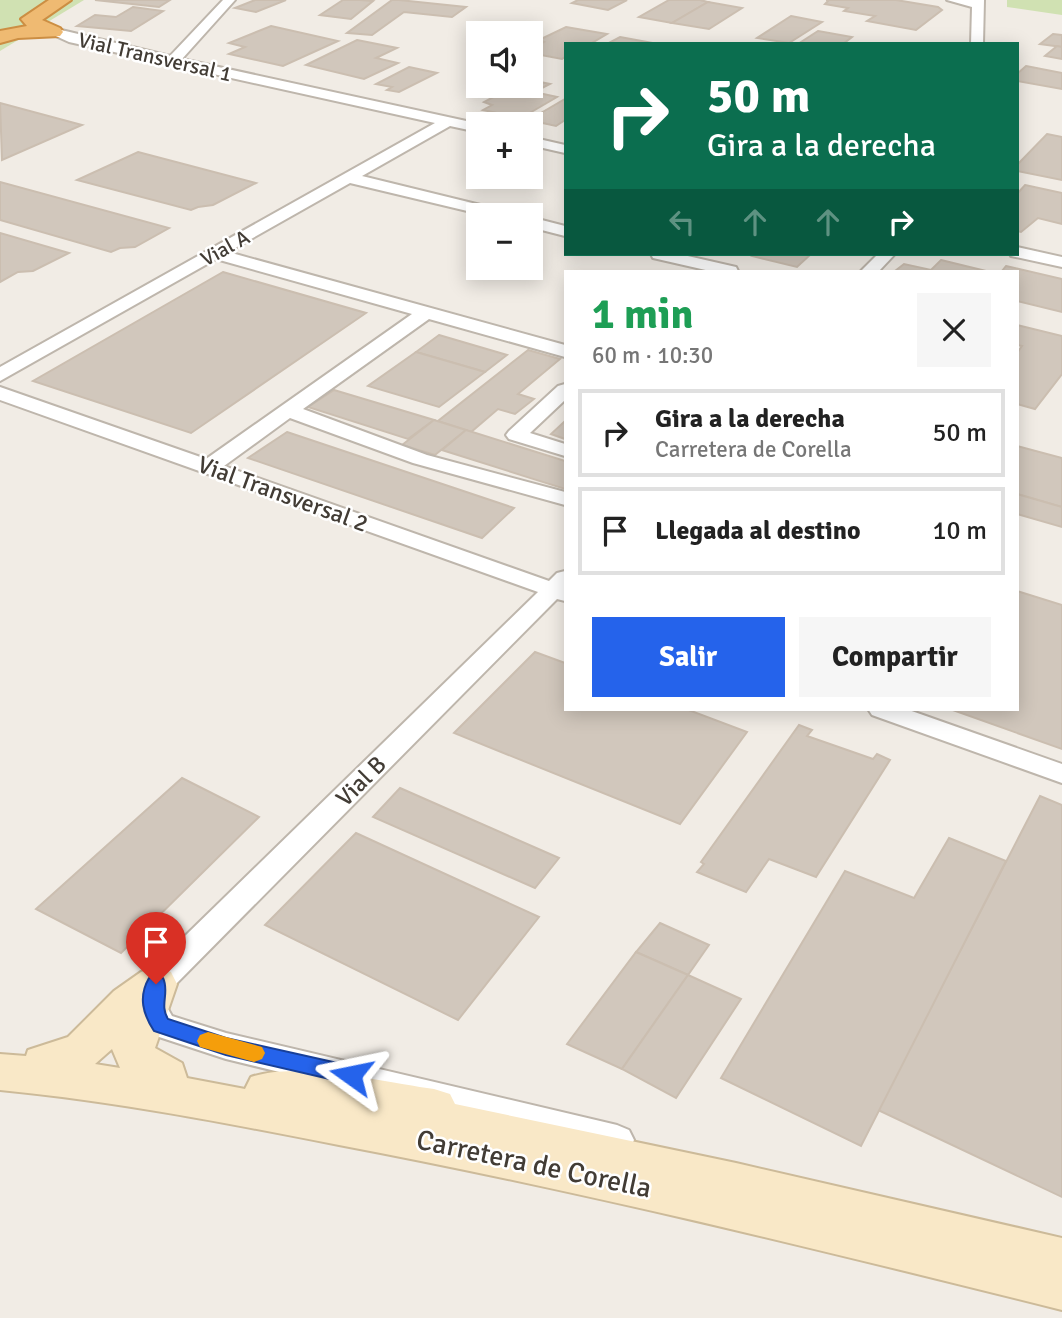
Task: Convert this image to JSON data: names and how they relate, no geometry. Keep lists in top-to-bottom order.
{
  "streets": {
    "main road": ["Carretera de Corella"],
    "street": [
      "Vial Transversal 1",
      "Vial A",
      "Vial Transversal 2",
      "Vial B"
    ]
  },
  "crossings": [
    ["Vial Transversal 1", "Vial A"],
    ["Vial Transversal 2", "Vial B"],
    ["Vial B", "Carretera de Corella"]
  ],
  "page": {
    "map_buttons": ["+", "−"],
    "turn": ["50 m", "Gira a la derecha"],
    "heading": ["1 min", "60 m · 10:30"],
    "list": [
      {
        "name": "Gira a la derecha",
        "note": "Carretera de Corella",
        "value": "50 m"
      },
      {
        "name": "Llegada al destino",
        "value": "10 m"
      }
    ],
    "buttons": ["Salir", "Compartir"]
  }
}
